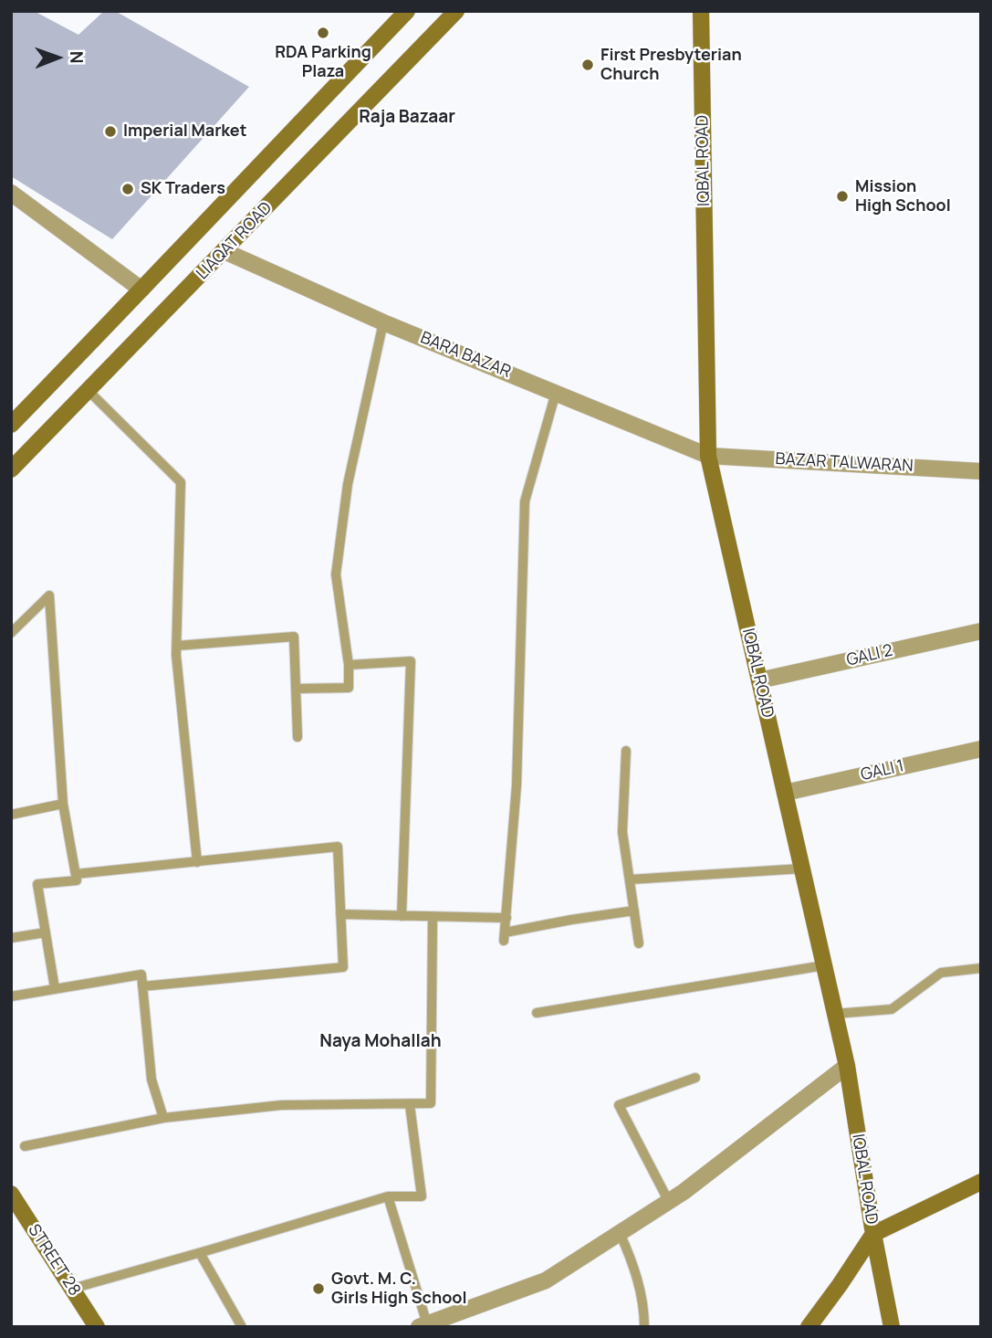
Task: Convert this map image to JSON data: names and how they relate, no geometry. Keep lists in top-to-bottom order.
{
  "streets": {
    "street": [
      "IQBAL ROAD",
      "LIAQAT ROAD",
      "BARA BAZAR",
      "BAZAR TALWARAN",
      "GALI 2",
      "GALI 1",
      "STREET 28"
    ]
  },
  "crossings": [
    ["IQBAL ROAD", "BARA BAZAR"],
    ["IQBAL ROAD", "BAZAR TALWARAN"],
    ["IQBAL ROAD", "GALI 2"],
    ["IQBAL ROAD", "GALI 1"],
    ["LIAQAT ROAD", "BARA BAZAR"],
    ["BARA BAZAR", "BAZAR TALWARAN"]
  ],
  "districts": ["Raja Bazaar", "Naya Mohallah"],
  "places": [
    "RDA Parking Plaza",
    "First Presbyterian Church",
    "Imperial Market",
    "SK Traders",
    "Mission High School",
    "Govt. M. C. Girls High School"
  ],
  "north": "right"
}
